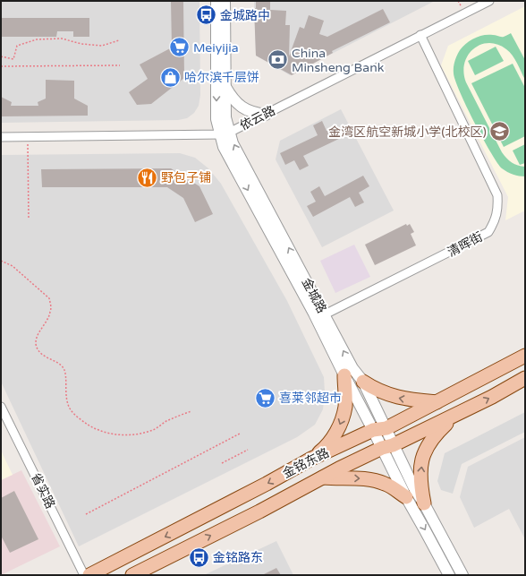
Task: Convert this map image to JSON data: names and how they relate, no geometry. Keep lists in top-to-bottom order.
{
  "streets": {
    "main road": ["金铭东路"],
    "street": [
      "依云路",
      "清晖街",
      "金城路",
      "省实路"
    ]
  },
  "crossings": [
    ["依云路", "清晖街"],
    ["依云路", "金城路"],
    ["清晖街", "金城路"],
    ["金城路", "金铭东路"]
  ],
  "places": {
    "bus stop": ["金城路中", "金铭路东"],
    "supermarket": ["Meiyijia", "喜莱邻超市"],
    "bank": ["China Minsheng Bank"],
    "shop": ["哈尔滨千层饼"],
    "school or university": ["金湾区航空新城小学(北校区)"],
    "restaurant": ["野包子铺"]
  }
}
